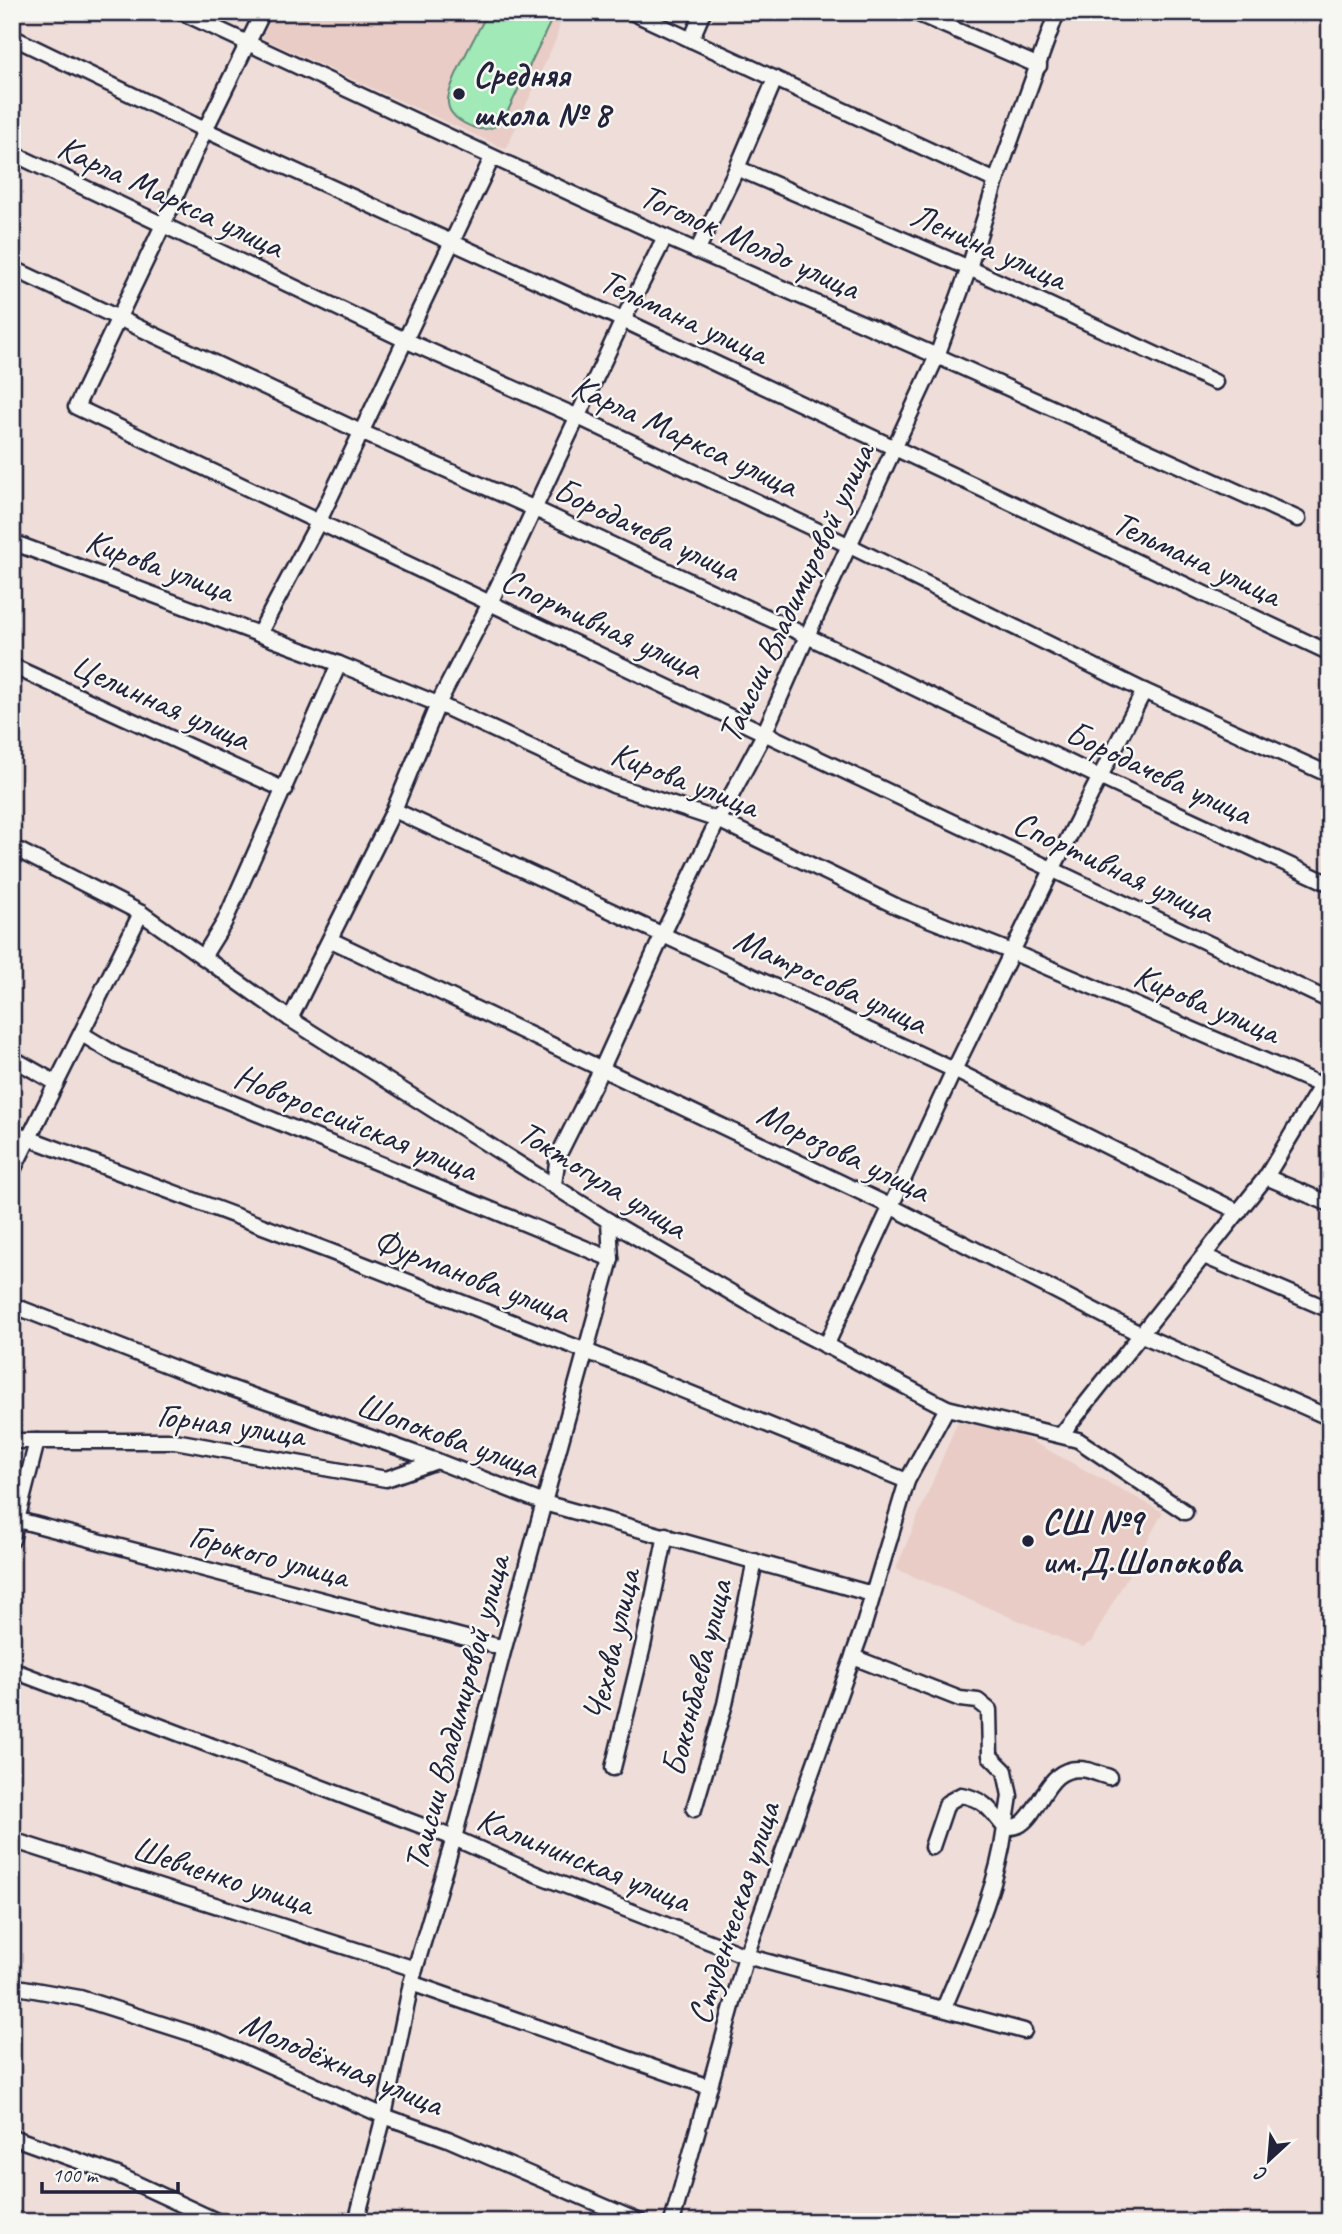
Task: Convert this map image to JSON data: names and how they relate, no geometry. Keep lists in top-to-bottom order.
{
  "streets": {
    "street": [
      "Карла Маркса улица",
      "Тоголок Молдо улица",
      "Ленина улица",
      "Тельмана улица",
      "Бородачева улица",
      "Кирова улица",
      "Таисии Владимировой улица",
      "Спортивная улица",
      "Целинная улица",
      "Матросова улица",
      "Новороссийская улица",
      "Морозова улица",
      "Токтогула улица",
      "Фурманова улица",
      "Горная улица",
      "Шопокова улица",
      "Горького улица",
      "Чехова улица",
      "Боконбаева улица",
      "Калининская улица",
      "Шевченко улица",
      "Студенческая улица",
      "Молодёжная улица"
    ]
  },
  "crossings": [
    ["Карла Маркса улица", "Таисии Владимировой улица"],
    ["Тоголок Молдо улица", "Таисии Владимировой улица"],
    ["Ленина улица", "Таисии Владимировой улица"],
    ["Тельмана улица", "Таисии Владимировой улица"],
    ["Бородачева улица", "Таисии Владимировой улица"],
    ["Бородачева улица", "Спортивная улица"],
    ["Кирова улица", "Таисии Владимировой улица"],
    ["Таисии Владимировой улица", "Спортивная улица"],
    ["Таисии Владимировой улица", "Матросова улица"],
    ["Таисии Владимировой улица", "Новороссийская улица"],
    ["Таисии Владимировой улица", "Морозова улица"],
    ["Таисии Владимировой улица", "Токтогула улица"],
    ["Таисии Владимировой улица", "Фурманова улица"],
    ["Таисии Владимировой улица", "Шопокова улица"],
    ["Таисии Владимировой улица", "Горького улица"],
    ["Таисии Владимировой улица", "Калининская улица"],
    ["Таисии Владимировой улица", "Шевченко улица"],
    ["Таисии Владимировой улица", "Молодёжная улица"],
    ["Горная улица", "Шопокова улица"],
    ["Шопокова улица", "Чехова улица"],
    ["Шопокова улица", "Боконбаева улица"],
    ["Шопокова улица", "Студенческая улица"],
    ["Калининская улица", "Студенческая улица"],
    ["Шевченко улица", "Студенческая улица"]
  ],
  "places": ["Средняя школа № 8", "СШ №9 им.Д.Шопокова"],
  "scale_bar": "100 m",
  "north": "bottom left"
}
